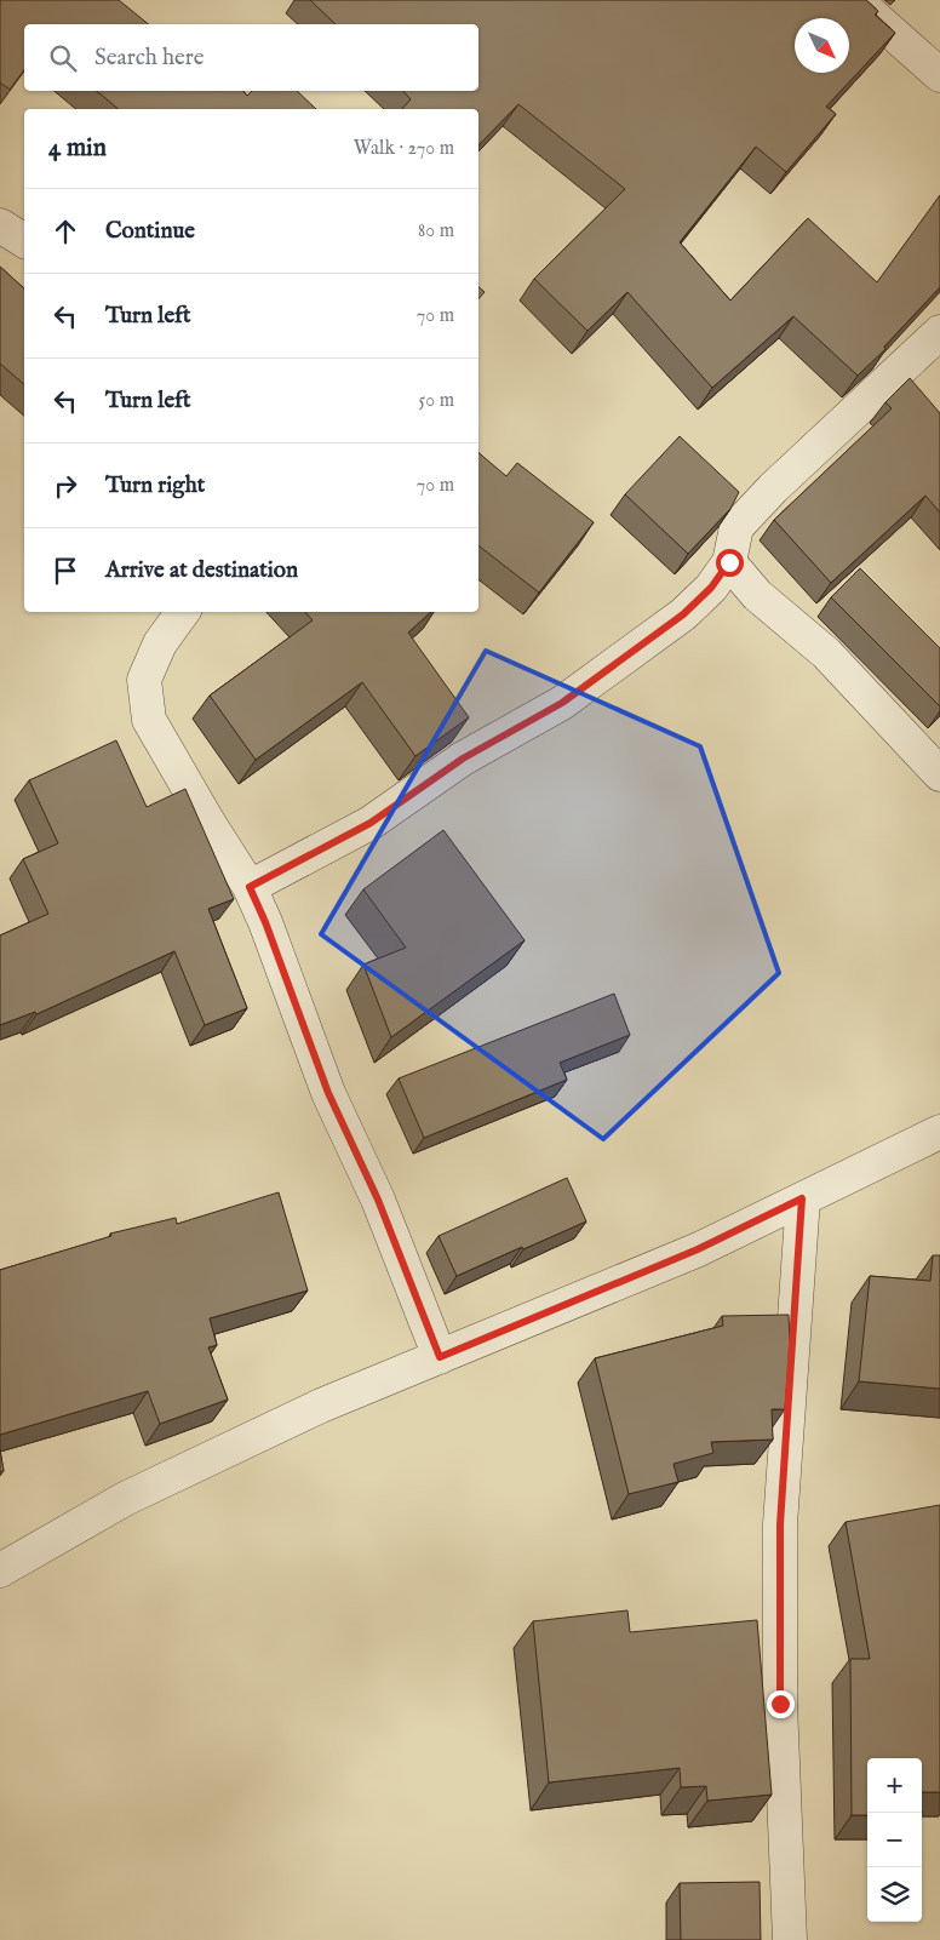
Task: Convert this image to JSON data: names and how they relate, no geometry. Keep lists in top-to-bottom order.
{
  "north": "bottom right",
  "page": {
    "search": "Search here",
    "heading": ["4 min", "Walk · 270 m"],
    "list": [
      ["Continue", "80 m"],
      ["Turn left", "70 m"],
      ["Turn left", "50 m"],
      ["Turn right", "70 m"],
      "Arrive at destination"
    ],
    "map_buttons": ["+", "−"]
  }
}
